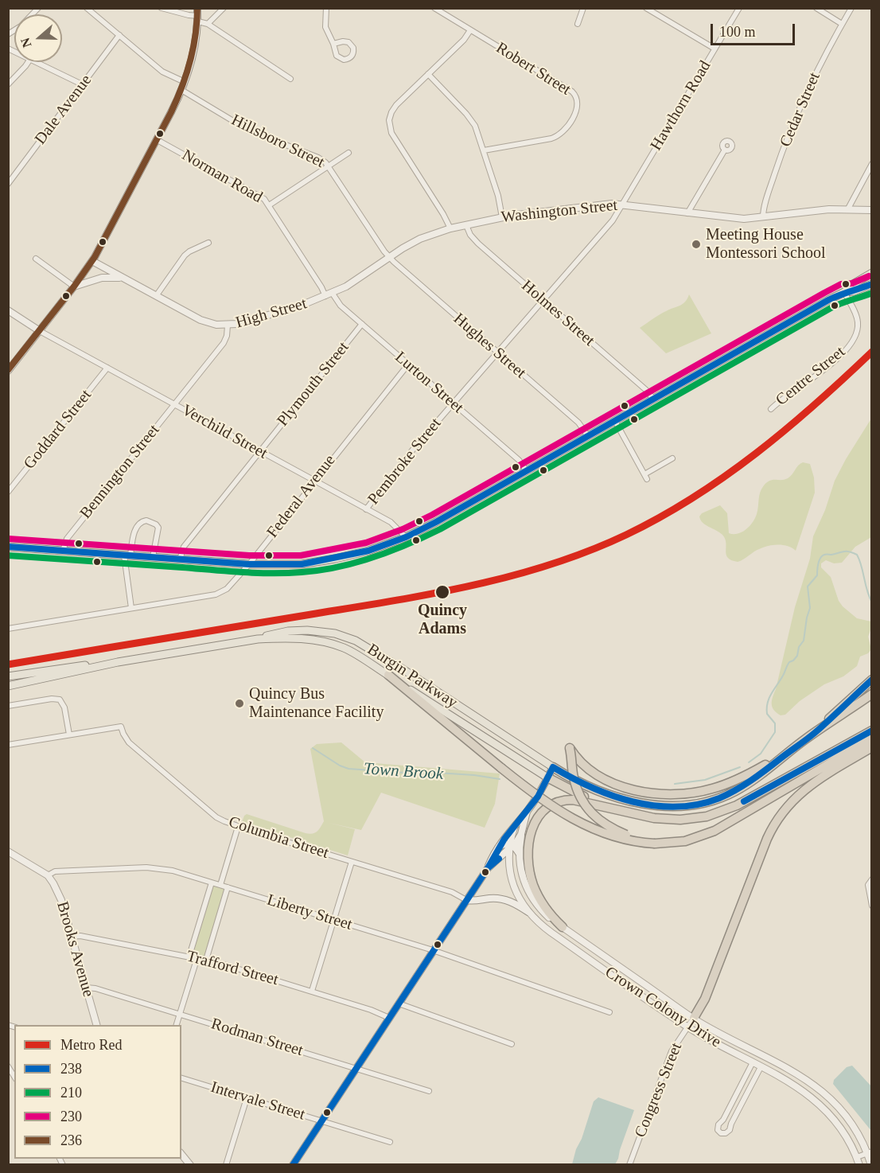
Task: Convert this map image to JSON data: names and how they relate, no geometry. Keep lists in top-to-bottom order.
{
  "streets": {
    "main road": ["Burgin Parkway"],
    "street": [
      "Robert Street",
      "Hawthorn Road",
      "Dale Avenue",
      "Cedar Street",
      "Hillsboro Street",
      "Norman Road",
      "Washington Street",
      "High Street",
      "Holmes Street",
      "Hughes Street",
      "Centre Street",
      "Lurton Street",
      "Plymouth Street",
      "Goddard Street",
      "Verchild Street",
      "Pembroke Street",
      "Bennington Street",
      "Federal Avenue",
      "Columbia Street",
      "Liberty Street",
      "Brooks Avenue",
      "Trafford Street",
      "Crown Colony Drive",
      "Rodman Street",
      "Congress Street",
      "Intervale Street"
    ]
  },
  "crossings": [
    ["Hawthorn Road", "Washington Street"],
    ["Hawthorn Road", "Holmes Street"],
    ["Hawthorn Road", "Pembroke Street"],
    ["Cedar Street", "Washington Street"],
    ["Hillsboro Street", "High Street"],
    ["Hillsboro Street", "Hughes Street"],
    ["Norman Road", "High Street"],
    ["Norman Road", "Lurton Street"],
    ["Washington Street", "High Street"],
    ["Washington Street", "Holmes Street"],
    ["High Street", "Hughes Street"],
    ["High Street", "Lurton Street"],
    ["High Street", "Bennington Street"],
    ["Holmes Street", "Pembroke Street"],
    ["Hughes Street", "Pembroke Street"],
    ["Lurton Street", "Plymouth Street"],
    ["Lurton Street", "Pembroke Street"],
    ["Lurton Street", "Federal Avenue"],
    ["Plymouth Street", "Verchild Street"],
    ["Goddard Street", "Verchild Street"],
    ["Verchild Street", "Pembroke Street"],
    ["Verchild Street", "Bennington Street"],
    ["Verchild Street", "Federal Avenue"],
    ["Liberty Street", "Brooks Avenue"],
    ["Brooks Avenue", "Trafford Street"],
    ["Brooks Avenue", "Rodman Street"],
    ["Crown Colony Drive", "Congress Street"]
  ],
  "water": ["Town Brook"],
  "places": ["Meeting House Montessori School", "Quincy Adams", "Quincy Bus Maintenance Facility"],
  "lines": [
    "transit line 236",
    "transit line 230",
    "transit line 238",
    "transit line 210",
    "metro line Red"
  ],
  "legend": [
    "Metro Red",
    "238",
    "210",
    "230",
    "236"
  ],
  "scale_bar": "100 m",
  "north": "left"
}
